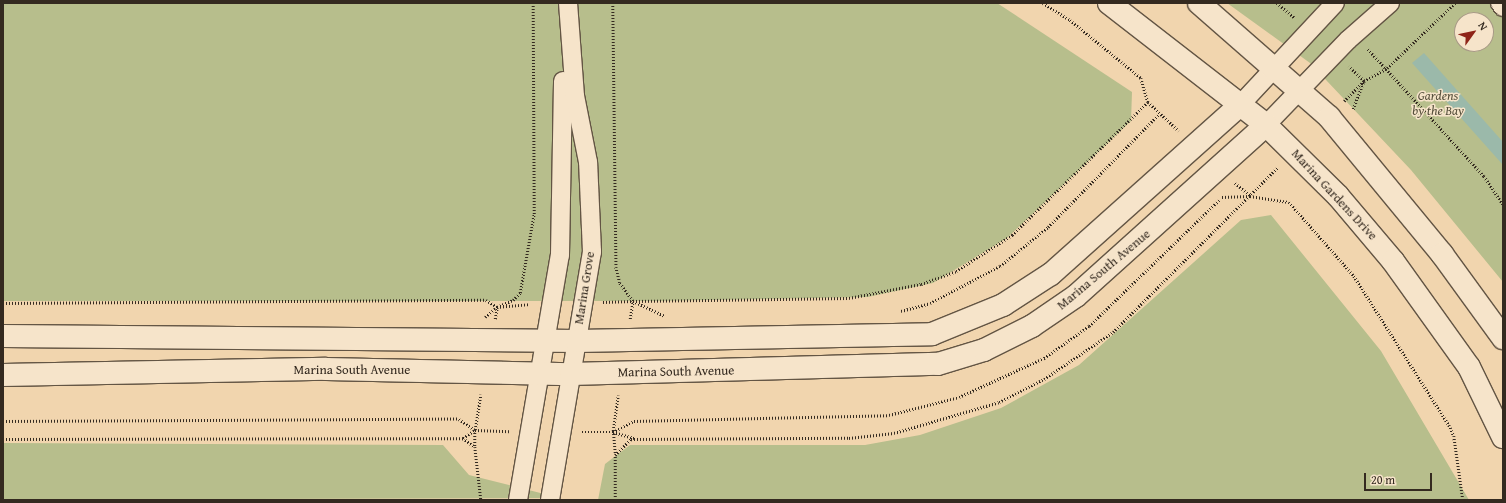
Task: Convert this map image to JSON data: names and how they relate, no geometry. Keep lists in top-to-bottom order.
{
  "streets": {
    "street": ["Marina Gardens Drive", "Marina South Avenue", "Marina Grove"]
  },
  "crossings": [
    ["Marina Gardens Drive", "Marina South Avenue"],
    ["Marina South Avenue", "Marina Grove"]
  ],
  "parks": ["Gardens by the Bay"],
  "scale_bar": "20 m",
  "north": "top right"
}
